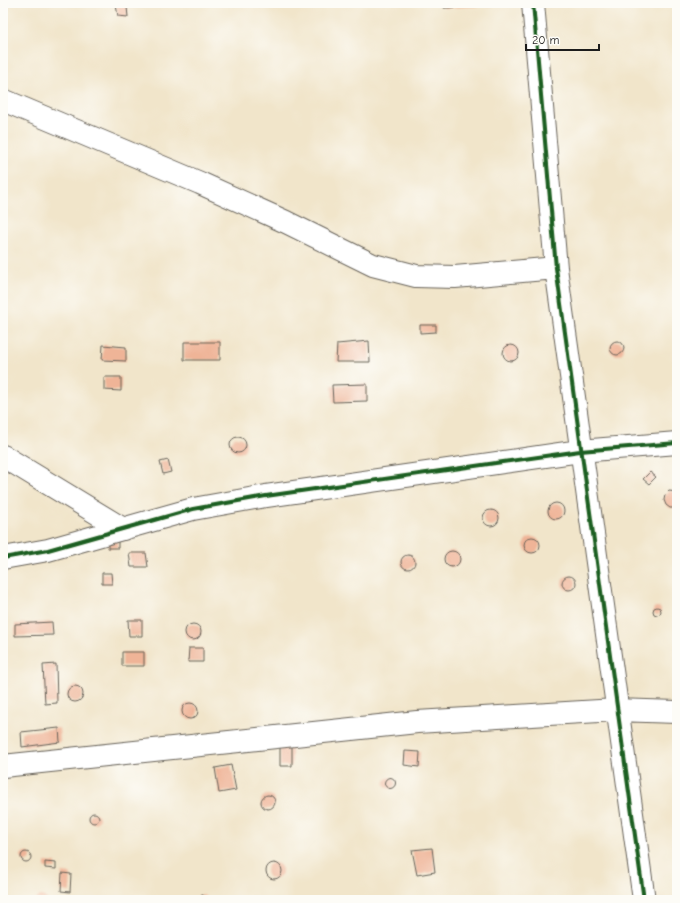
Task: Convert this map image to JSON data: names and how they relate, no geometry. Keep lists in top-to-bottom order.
{
  "scale_bar": "20 m"
}
